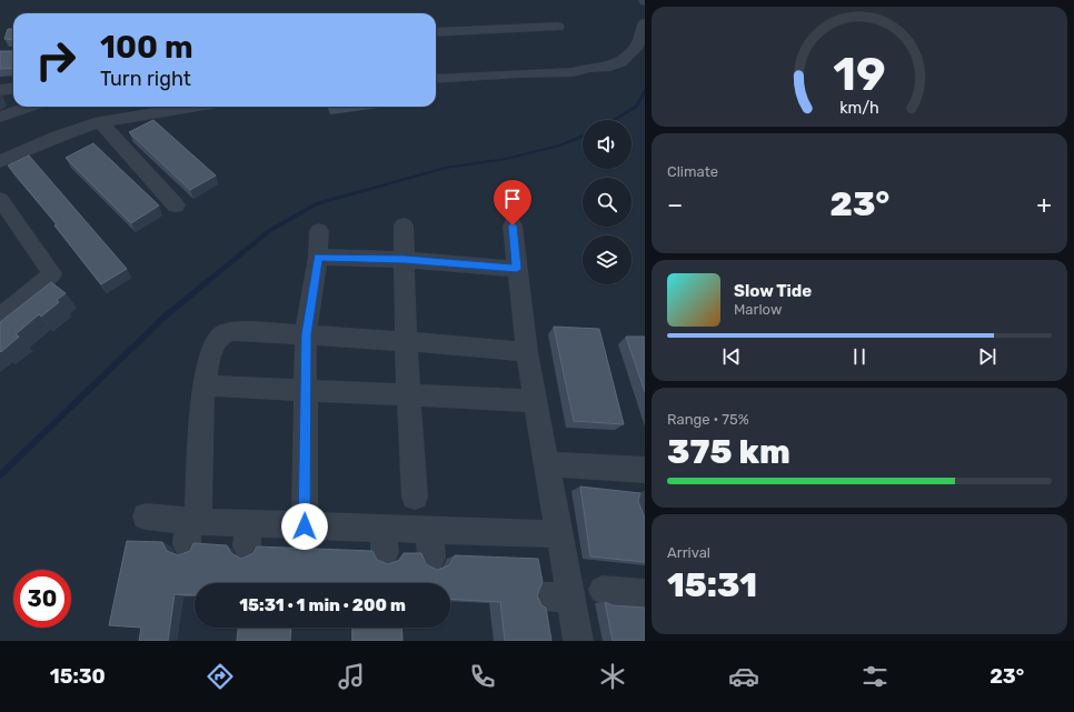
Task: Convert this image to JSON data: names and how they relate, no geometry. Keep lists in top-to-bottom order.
{
  "page": {
    "turn": ["100 m", "Turn right"],
    "tile": [
      "Climate",
      ["Range · 75%", "375 km"],
      ["Arrival", "15:31"]
    ],
    "heat": ["−", "23°", "+"],
    "song": ["Slow Tide", "Marlow"],
    "limit": "30",
    "trip": "15:31 · 1 min · 200 m",
    "tabs": ["15:30", "23°"],
    "gauge": ["19", "km/h"]
  }
}
